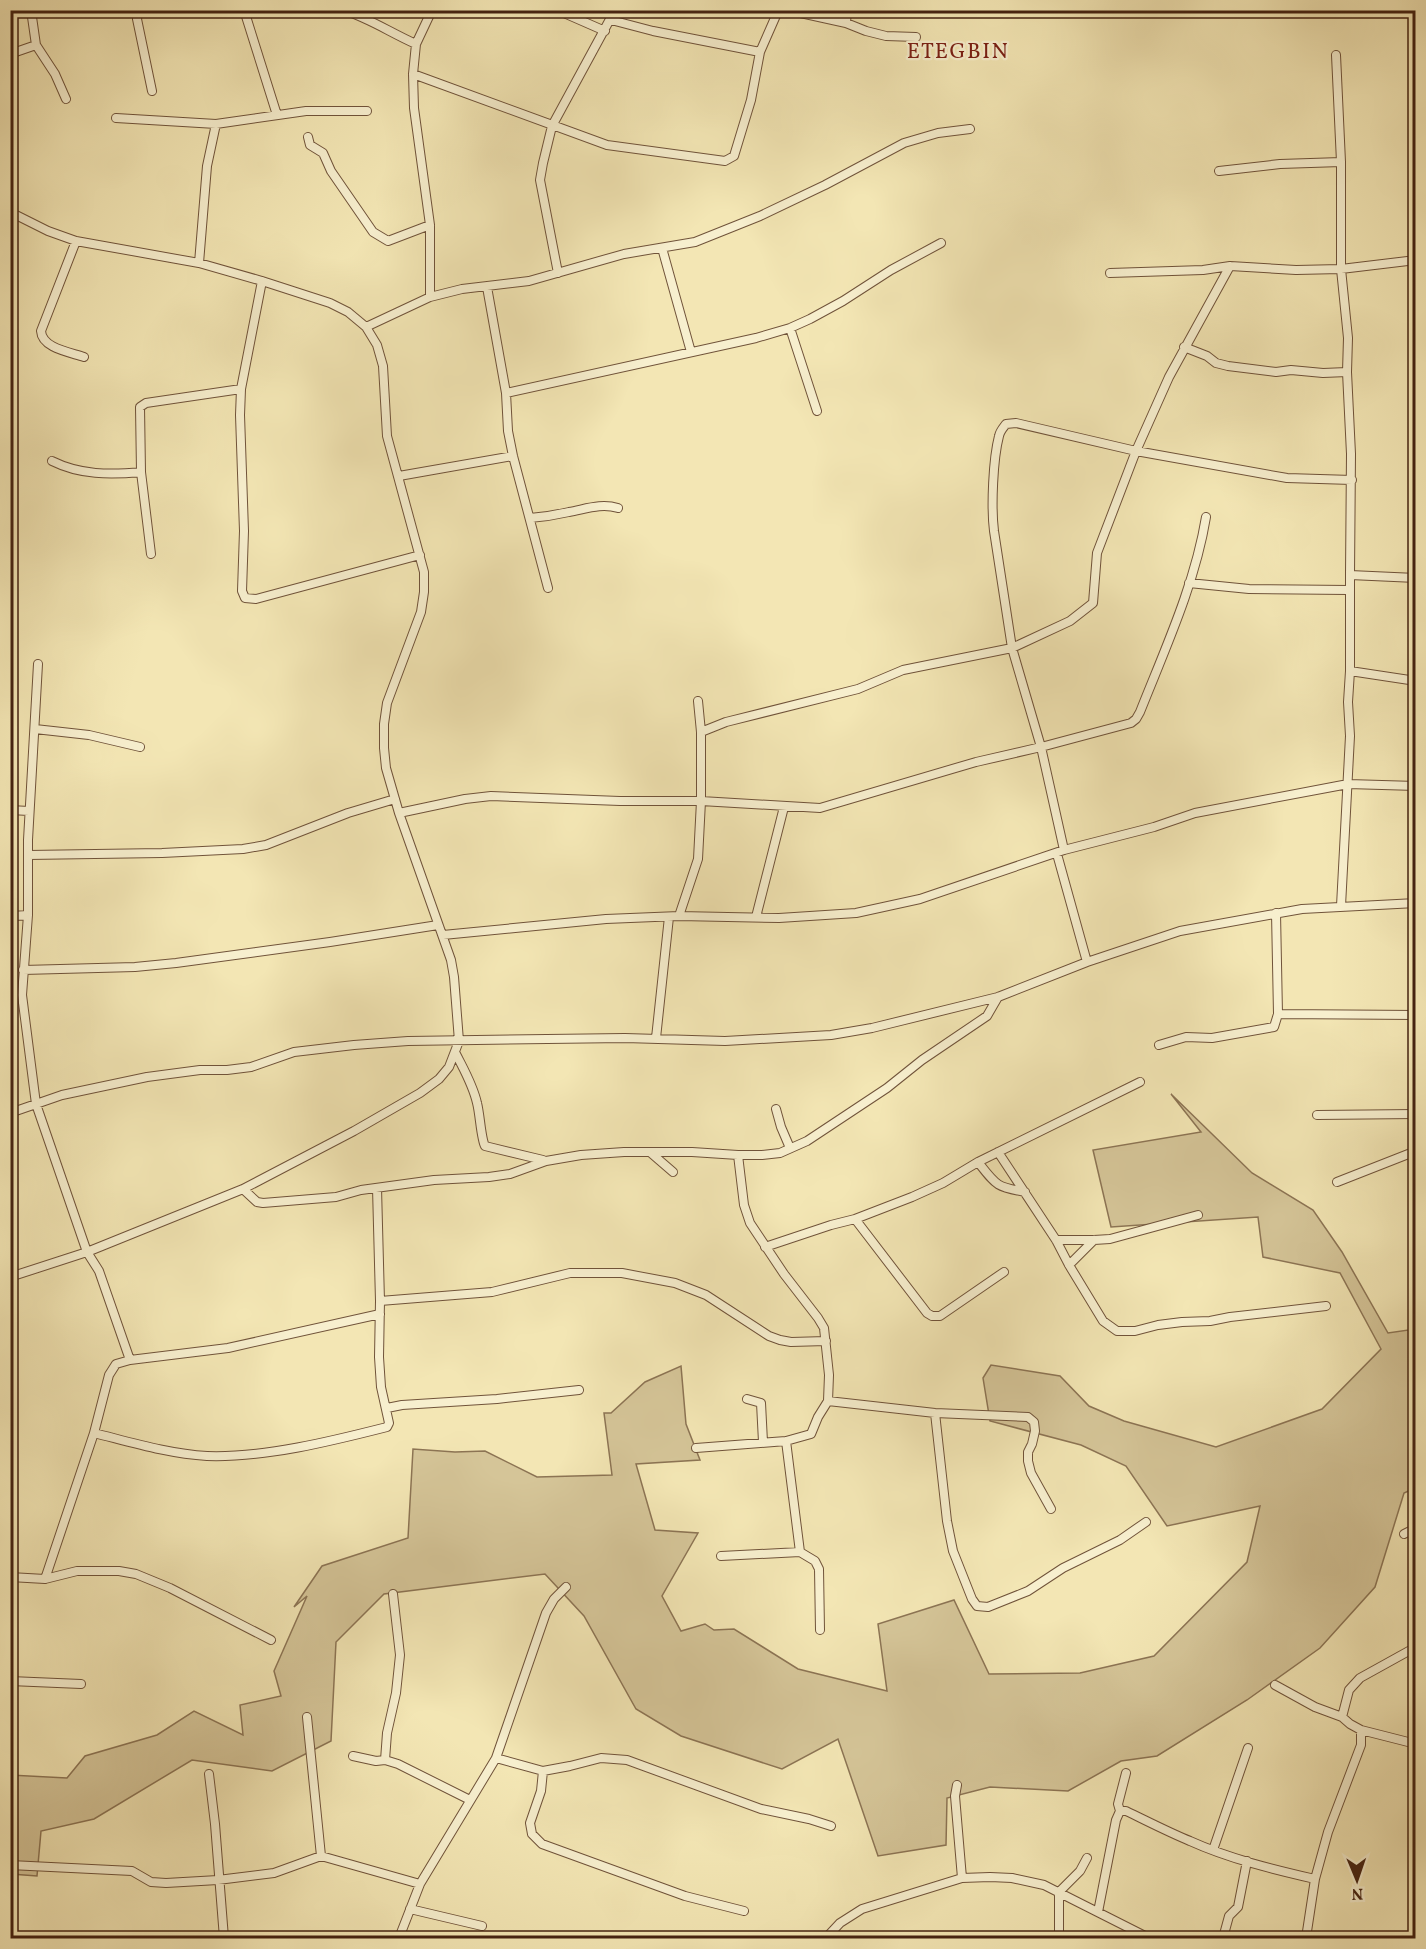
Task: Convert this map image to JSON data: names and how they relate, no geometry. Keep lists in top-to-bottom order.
{
  "districts": ["ETEGBIN"],
  "north": "bottom"
}
